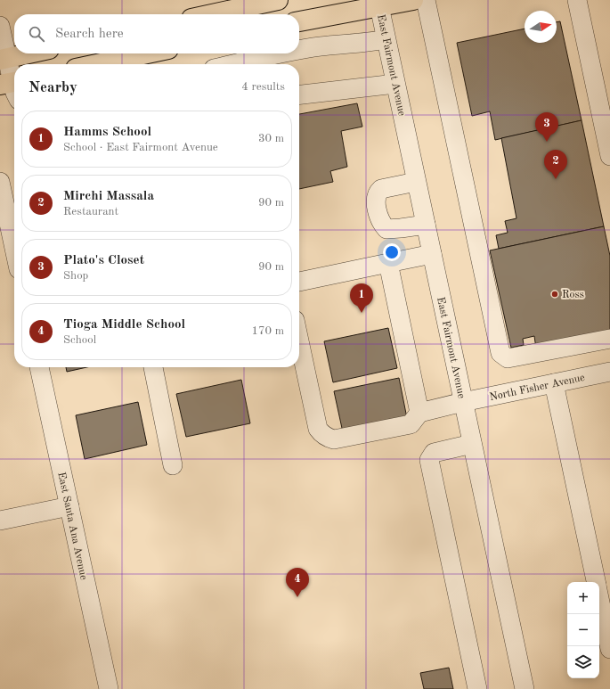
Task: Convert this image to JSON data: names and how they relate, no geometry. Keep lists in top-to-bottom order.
{
  "streets": {
    "street": ["East Fairmont Avenue", "North Fisher Avenue", "East Santa Ana Avenue"]
  },
  "crossings": [
    ["East Fairmont Avenue", "North Fisher Avenue"]
  ],
  "places": ["Ross"],
  "north": "right",
  "page": {
    "search": "Search here",
    "heading": ["Nearby", "4 results"],
    "list": [
      {
        "mark": "1",
        "name": "Hamms School",
        "note": "School · East Fairmont Avenue",
        "value": "30 m"
      },
      {
        "mark": "2",
        "name": "Mirchi Massala",
        "note": "Restaurant",
        "value": "90 m"
      },
      {
        "mark": "3",
        "name": "Plato's Closet",
        "note": "Shop",
        "value": "90 m"
      },
      {
        "mark": "4",
        "name": "Tioga Middle School",
        "note": "School",
        "value": "170 m"
      }
    ],
    "pins": [
      "3",
      "2",
      "1",
      "4"
    ],
    "map_buttons": ["+", "−"]
  }
}
